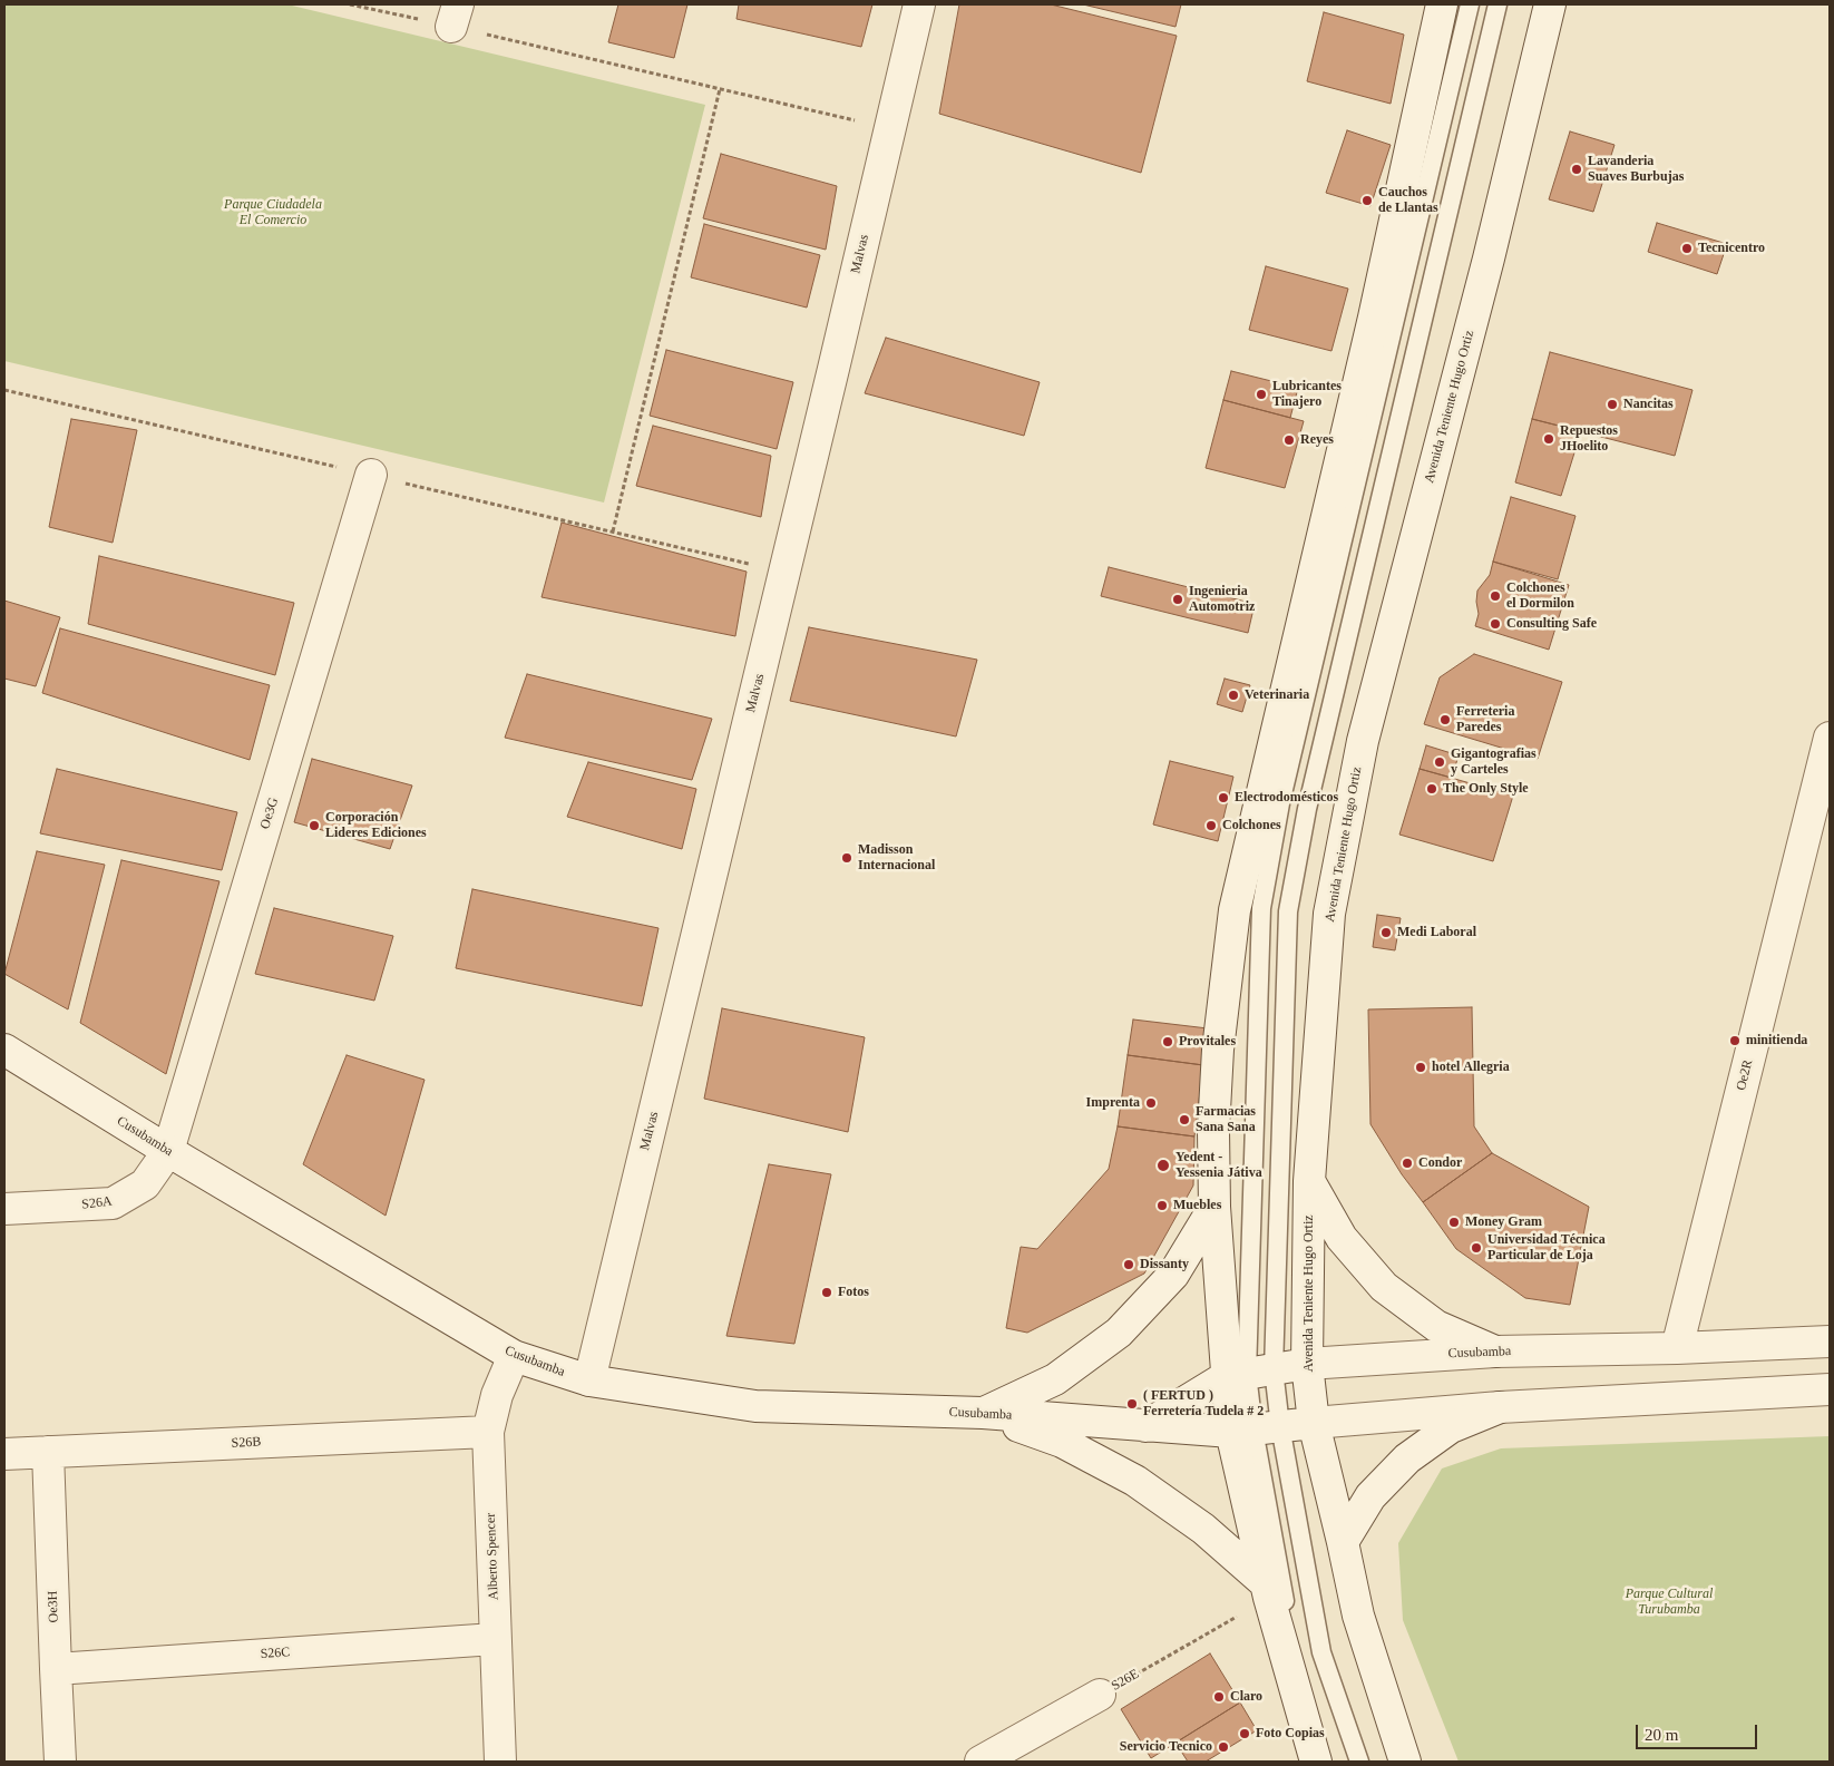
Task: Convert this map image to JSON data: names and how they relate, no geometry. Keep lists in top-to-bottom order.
{
  "streets": {
    "street": [
      "Malvas",
      "Avenida Teniente Hugo Ortiz",
      "Oe3G",
      "Oe2R",
      "Cusubamba",
      "S26A",
      "S26B",
      "Alberto Spencer",
      "Oe3H",
      "S26C",
      "S26E"
    ]
  },
  "crossings": [
    ["Malvas", "Cusubamba"],
    ["Avenida Teniente Hugo Ortiz", "Cusubamba"],
    ["Oe3G", "Cusubamba"],
    ["Oe3G", "S26A"],
    ["Oe2R", "Cusubamba"],
    ["Cusubamba", "S26A"],
    ["Cusubamba", "Alberto Spencer"],
    ["S26B", "Alberto Spencer"],
    ["S26B", "Oe3H"],
    ["Alberto Spencer", "S26C"],
    ["Oe3H", "S26C"]
  ],
  "parks": ["Parque Ciudadela El Comercio", "Parque Cultural Turubamba"],
  "places": [
    "Lavanderia Suaves Burbujas",
    "Cauchos de Llantas",
    "Tecnicentro",
    "Lubricantes Tinajero",
    "Nancitas",
    "Repuestos JHoelito",
    "Reyes",
    "Colchones el Dormilon",
    "Ingenieria Automotriz",
    "Consulting Safe",
    "Veterinaria",
    "Ferreteria Paredes",
    "Gigantografias y Carteles",
    "The Only Style",
    "Electrodomésticos",
    "Corporación Lideres Ediciones",
    "Colchones",
    "Madisson Internacional",
    "Medi Laboral",
    "minitienda",
    "Provitales",
    "hotel Allegria",
    "Imprenta",
    "Farmacias Sana Sana",
    "Condor",
    "Yedent - Yessenia Játiva",
    "Muebles",
    "Money Gram",
    "Universidad Técnica Particular de Loja",
    "Dissanty",
    "Fotos",
    "( FERTUD ) Ferretería Tudela # 2",
    "Claro",
    "Foto Copias",
    "Servicio Tecnico"
  ],
  "scale_bar": "20 m"
}
